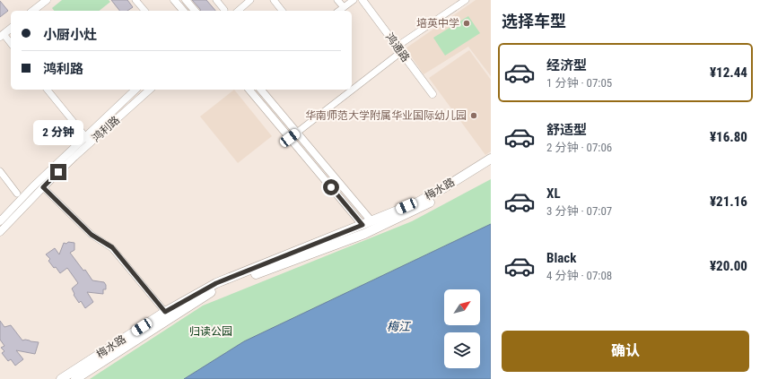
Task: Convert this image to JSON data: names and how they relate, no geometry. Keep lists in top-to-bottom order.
{
  "streets": {
    "main road": ["梅水路"],
    "street": ["鸿通路", "鸿利路"]
  },
  "water": ["梅江"],
  "parks": ["归读公园"],
  "places": ["培英中学", "华南师范大学附属华业国际幼儿园"],
  "north": "top right",
  "page": {
    "heading": "选择车型",
    "banner": ["小厨小灶", "鸿利路"],
    "list": [
      {
        "name": "经济型",
        "note": "1 分钟 · 07:05",
        "value": "¥12.44"
      },
      {
        "name": "舒适型",
        "note": "2 分钟 · 07:06",
        "value": "¥16.80"
      },
      {
        "name": "XL",
        "note": "3 分钟 · 07:07",
        "value": "¥21.16"
      },
      {
        "name": "Black",
        "note": "4 分钟 · 07:08",
        "value": "¥20.00"
      }
    ],
    "bubble": "2 分钟",
    "buttons": "确认"
  }
}
